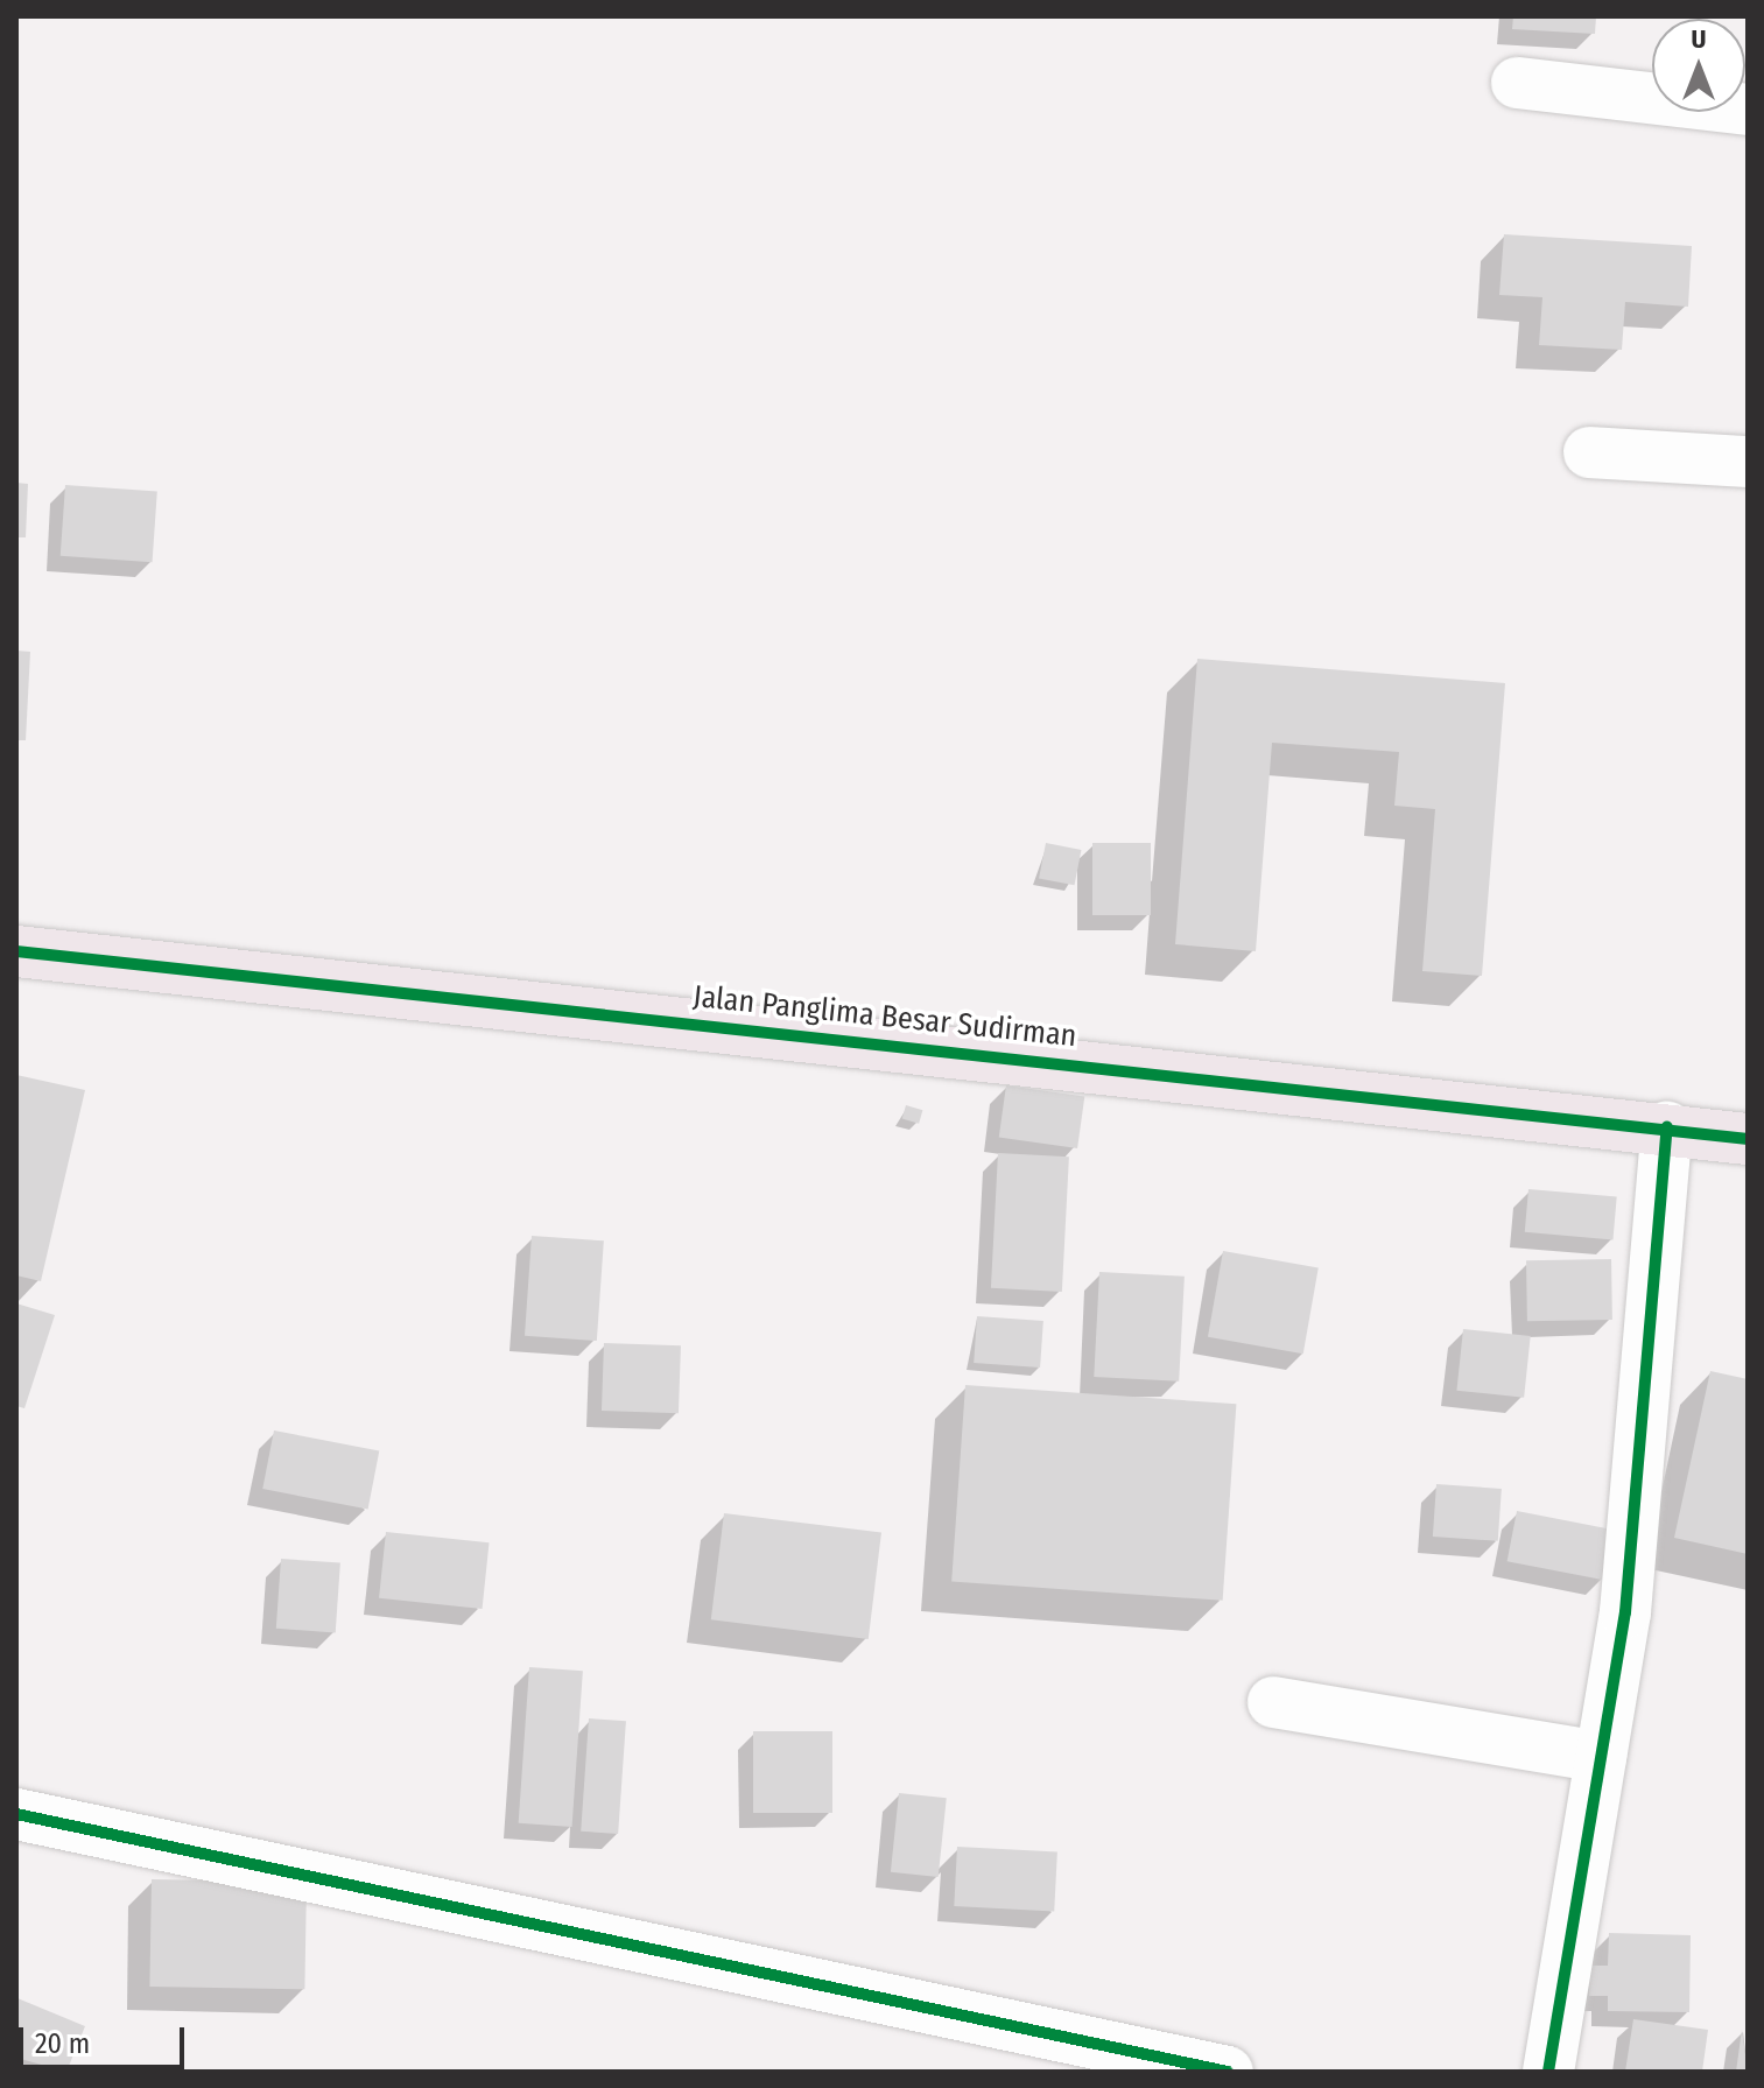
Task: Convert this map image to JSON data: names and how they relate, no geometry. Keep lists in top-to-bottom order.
{
  "streets": {
    "main road": ["Jalan Panglima Besar Sudirman"]
  },
  "scale_bar": "20 m",
  "north": "top"
}
